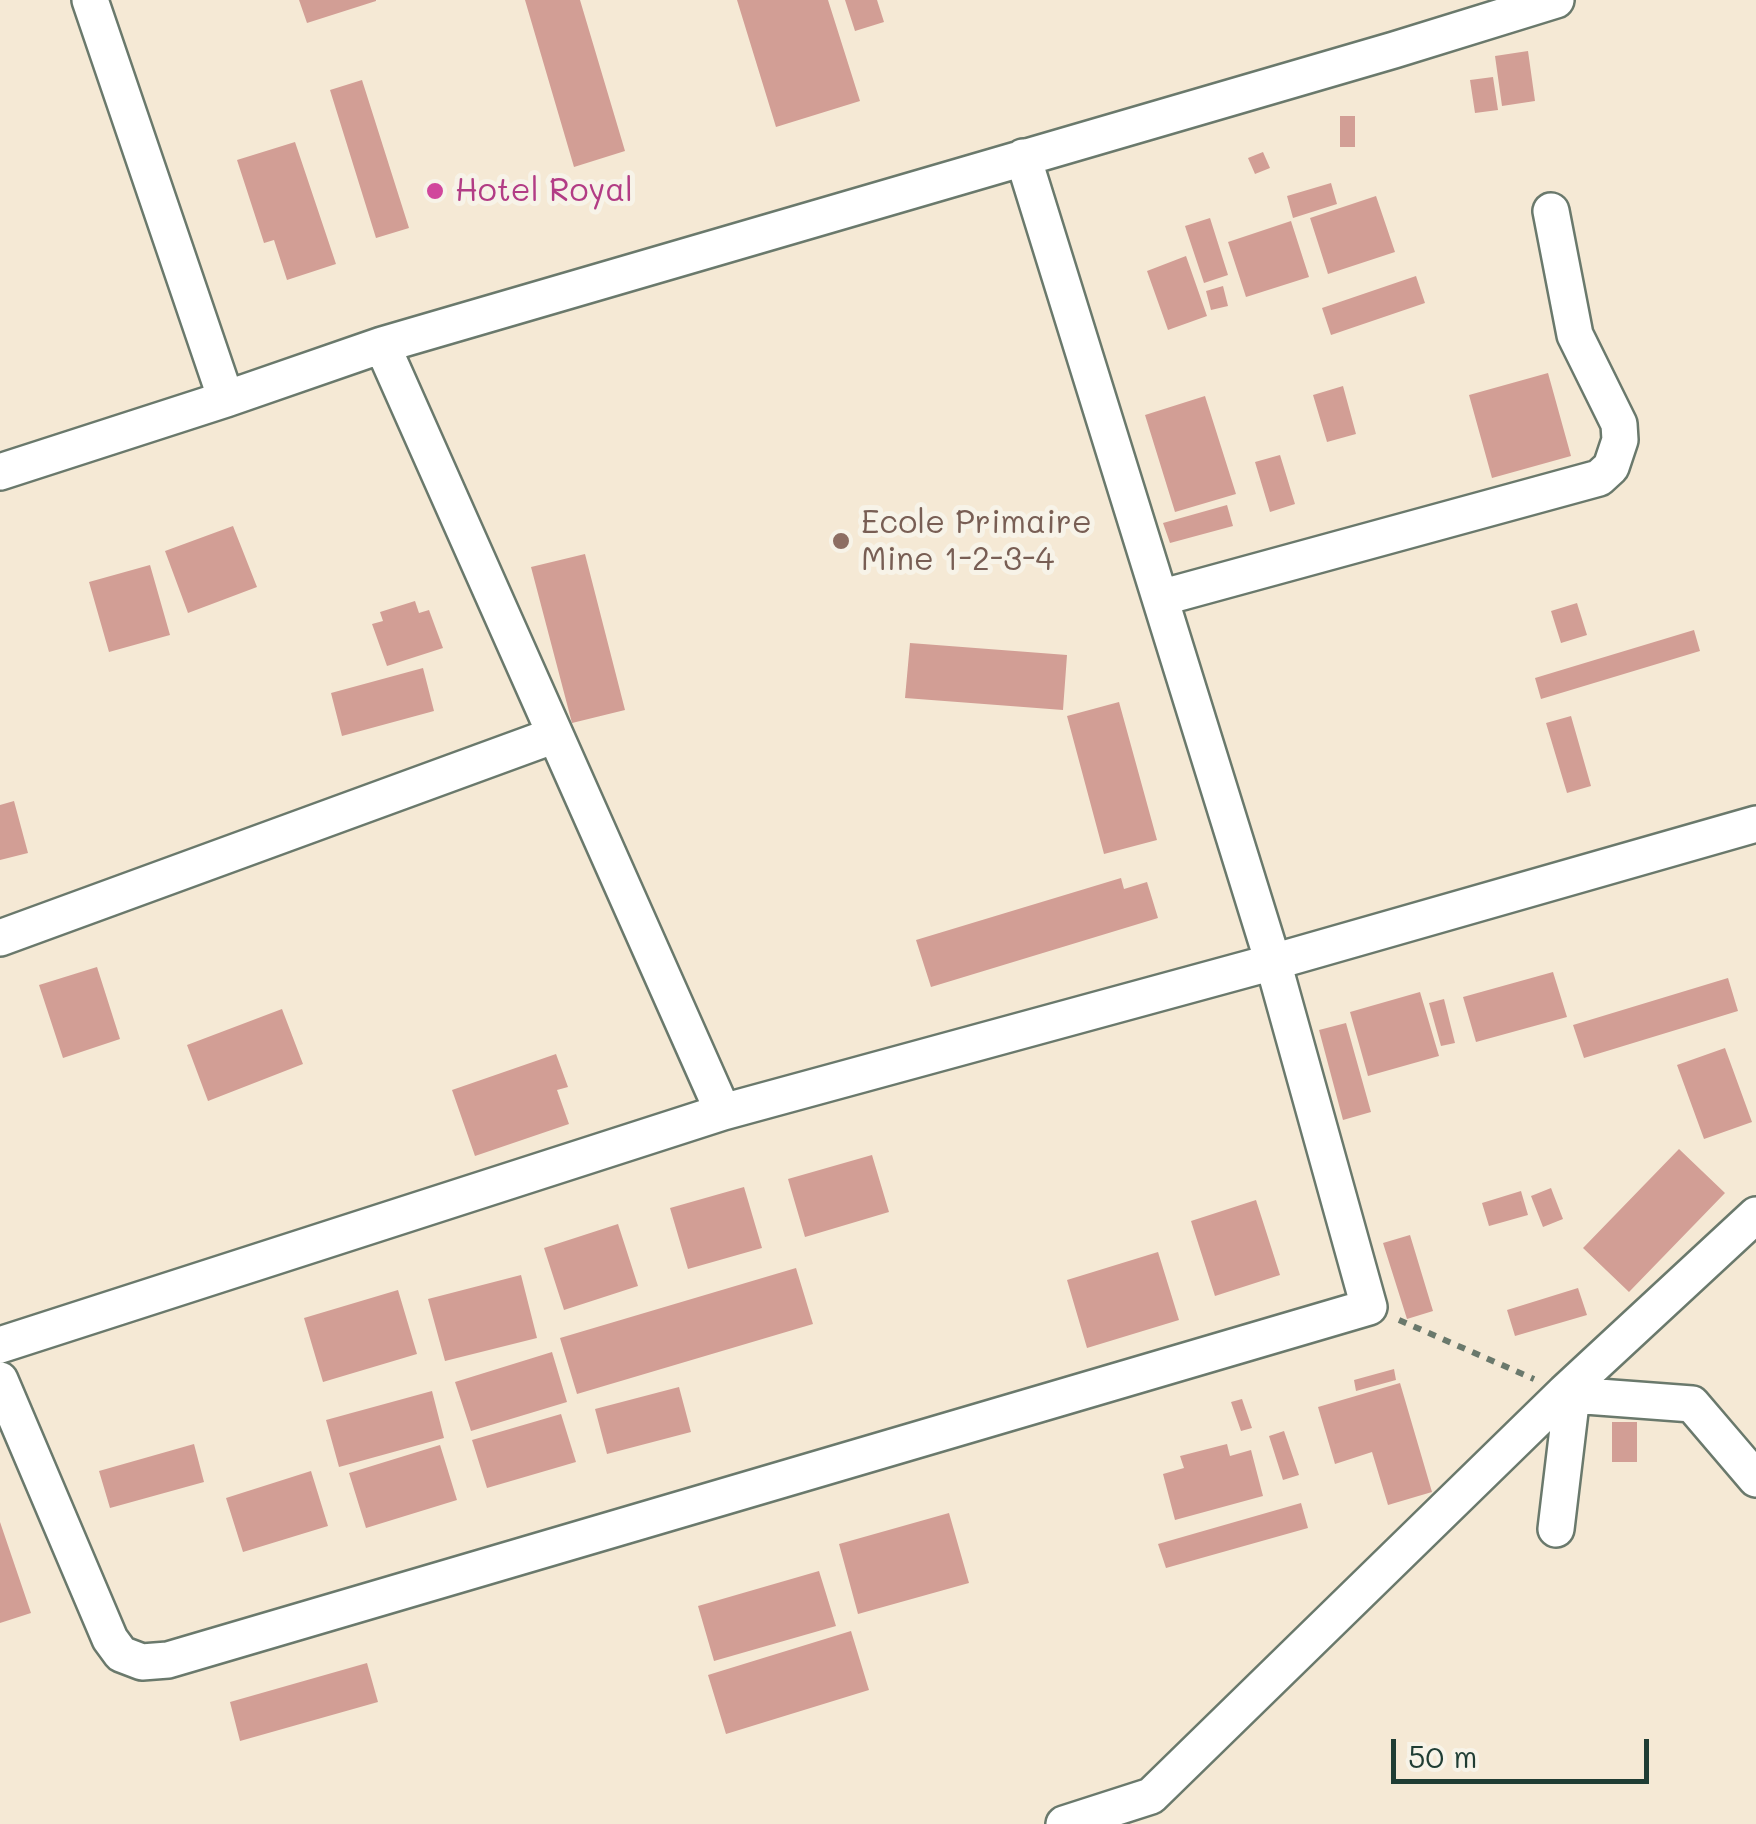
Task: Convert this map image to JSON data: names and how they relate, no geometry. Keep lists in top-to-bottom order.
{
  "places": ["Hotel Royal", "Ecole Primaire Mine 1-2-3-4"],
  "scale_bar": "50 m"
}
